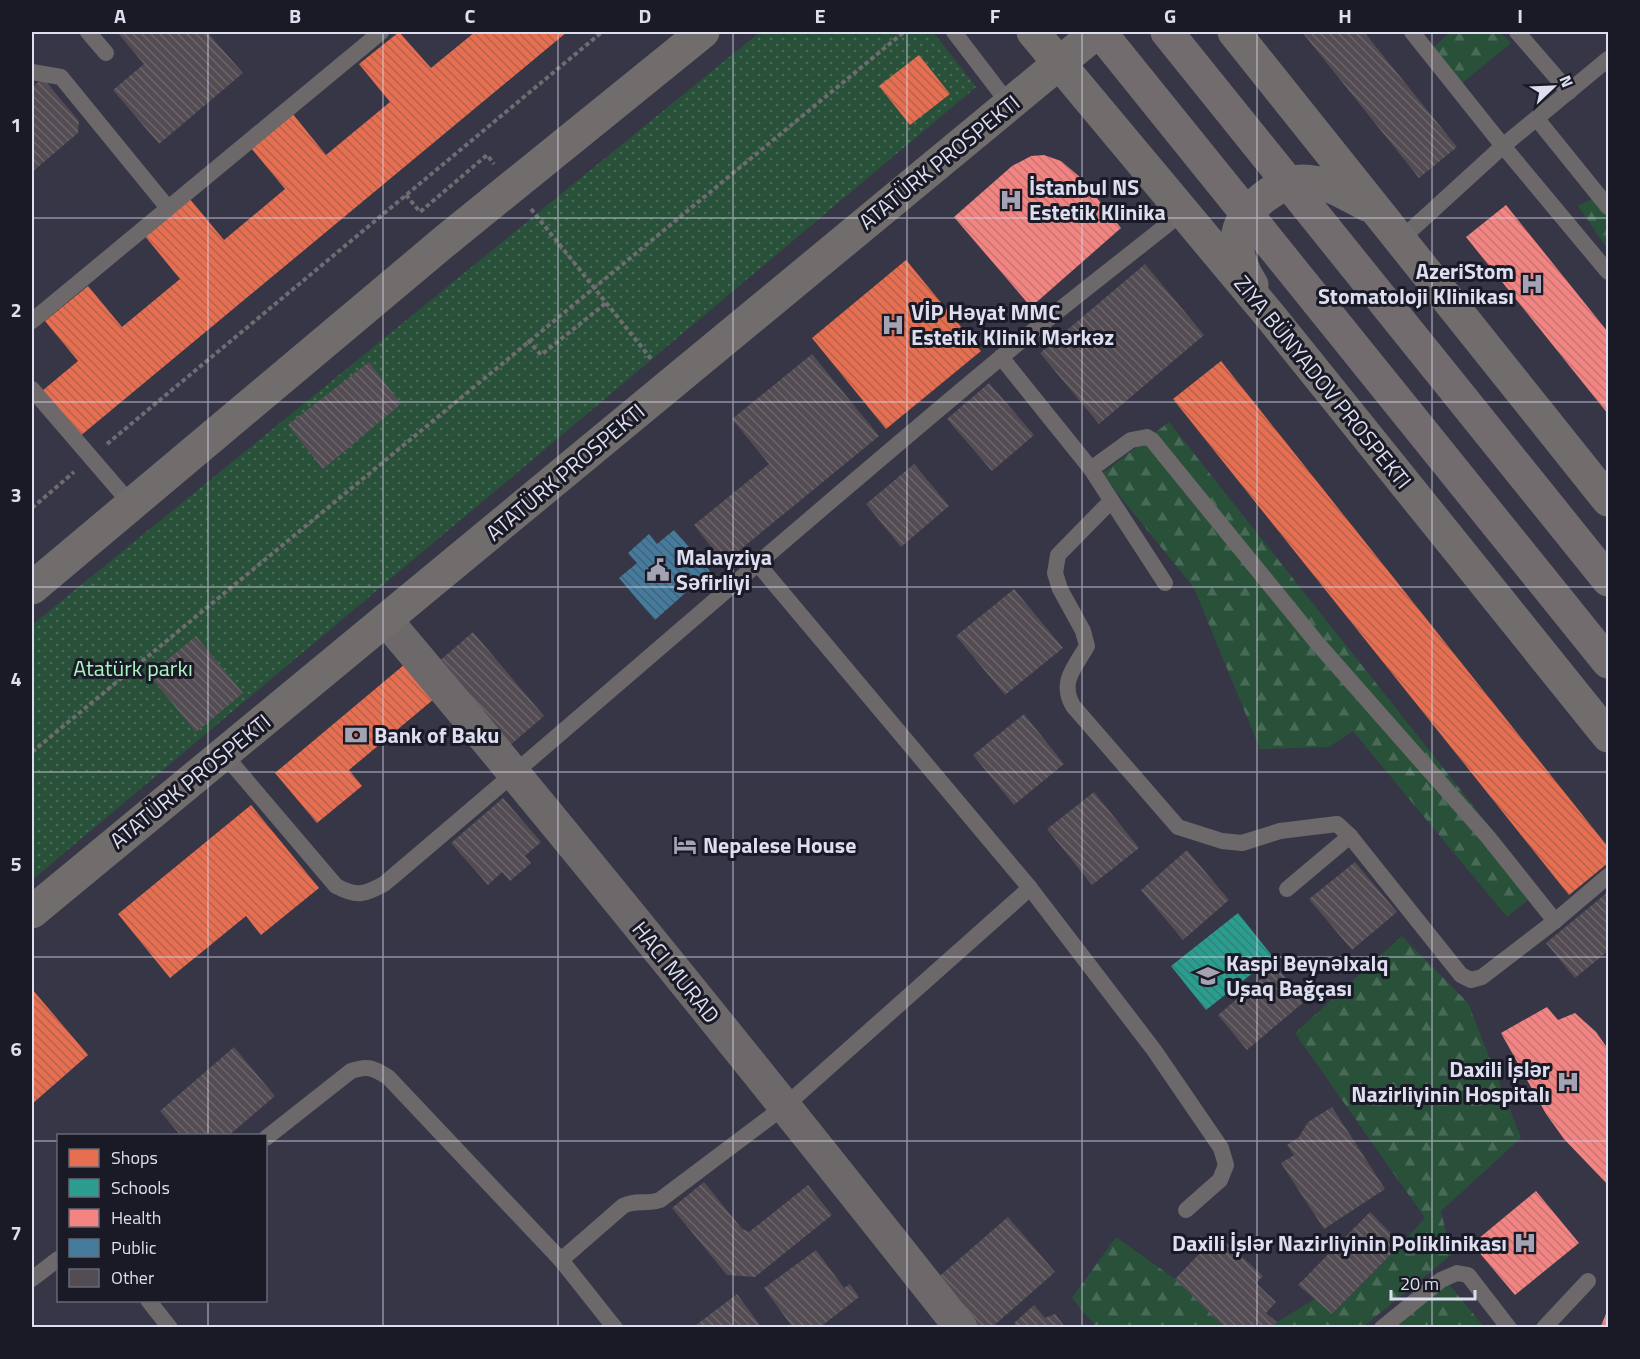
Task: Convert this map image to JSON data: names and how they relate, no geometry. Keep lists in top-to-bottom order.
{
  "streets": {
    "main road": ["ATATÜRK PROSPEKTI", "ZIYA BÜNYADOV PROSPEKTI"]
  },
  "crossings": [
    ["ATATÜRK PROSPEKTI", "ZIYA BÜNYADOV PROSPEKTI"]
  ],
  "parks": ["Atatürk parkı"],
  "places": {
    "hospital": [
      "İstanbul NS Estetik Klinika",
      "AzeriStom Stomatoloji Klinikası",
      "VİP Həyat MMC Estetik Klinik Mərkəz",
      "Daxili İşlər Nazirliyinin Hospitalı",
      "Daxili İşlər Nazirliyinin Poliklinikası"
    ],
    "public building": ["Malayziya Səfirliyi"],
    "bank": ["Bank of Baku"],
    "hotel": ["Nepalese House"],
    "school or university": ["Kaspi Beynəlxalq Uşaq Bağçası"]
  },
  "legend": [
    "Shops",
    "Schools",
    "Health",
    "Public",
    "Other"
  ],
  "scale_bar": "20 m",
  "north": "top right",
  "grid": {
    "columns": [
      "A",
      "B",
      "C",
      "D",
      "E",
      "F",
      "G",
      "H",
      "I"
    ],
    "rows": [
      "1",
      "2",
      "3",
      "4",
      "5",
      "6",
      "7"
    ]
  }
}
